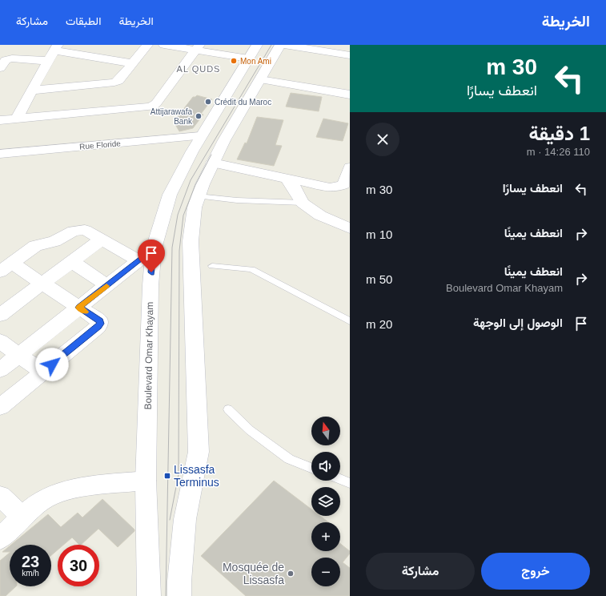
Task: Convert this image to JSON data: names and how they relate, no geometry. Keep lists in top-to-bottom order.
{
  "streets": {
    "street": ["Rue Floride", "Boulevard Omar Khayam"]
  },
  "crossings": [
    ["Rue Floride", "Boulevard Omar Khayam"]
  ],
  "districts": ["AL QUDS"],
  "places": {
    "other": [
      "Mon Ami",
      "Crédit du Maroc",
      "Attijarawafa Bank",
      "Mosquée de Lissasfa"
    ],
    "transit": ["Lissasfa Terminus"]
  },
  "north": "top",
  "page": {
    "header": "الخريطة",
    "nav": ["الخريطة", "الطبقات", "مشاركة"],
    "turn": ["30 m", "انعطف يسارًا"],
    "heading": ["1 دقيقة", "110 m · 14:26"],
    "list": [
      {
        "name": "انعطف يسارًا",
        "value": "30 m"
      },
      {
        "name": "انعطف يمينًا",
        "value": "10 m"
      },
      {
        "name": "انعطف يمينًا",
        "note": "Boulevard Omar Khayam",
        "value": "50 m"
      },
      {
        "name": "الوصول إلى الوجهة",
        "value": "20 m"
      }
    ],
    "map_buttons": ["+", "−"],
    "speed": "23 km/h",
    "limit": "30",
    "buttons": ["خروج", "مشاركة"]
  }
}
